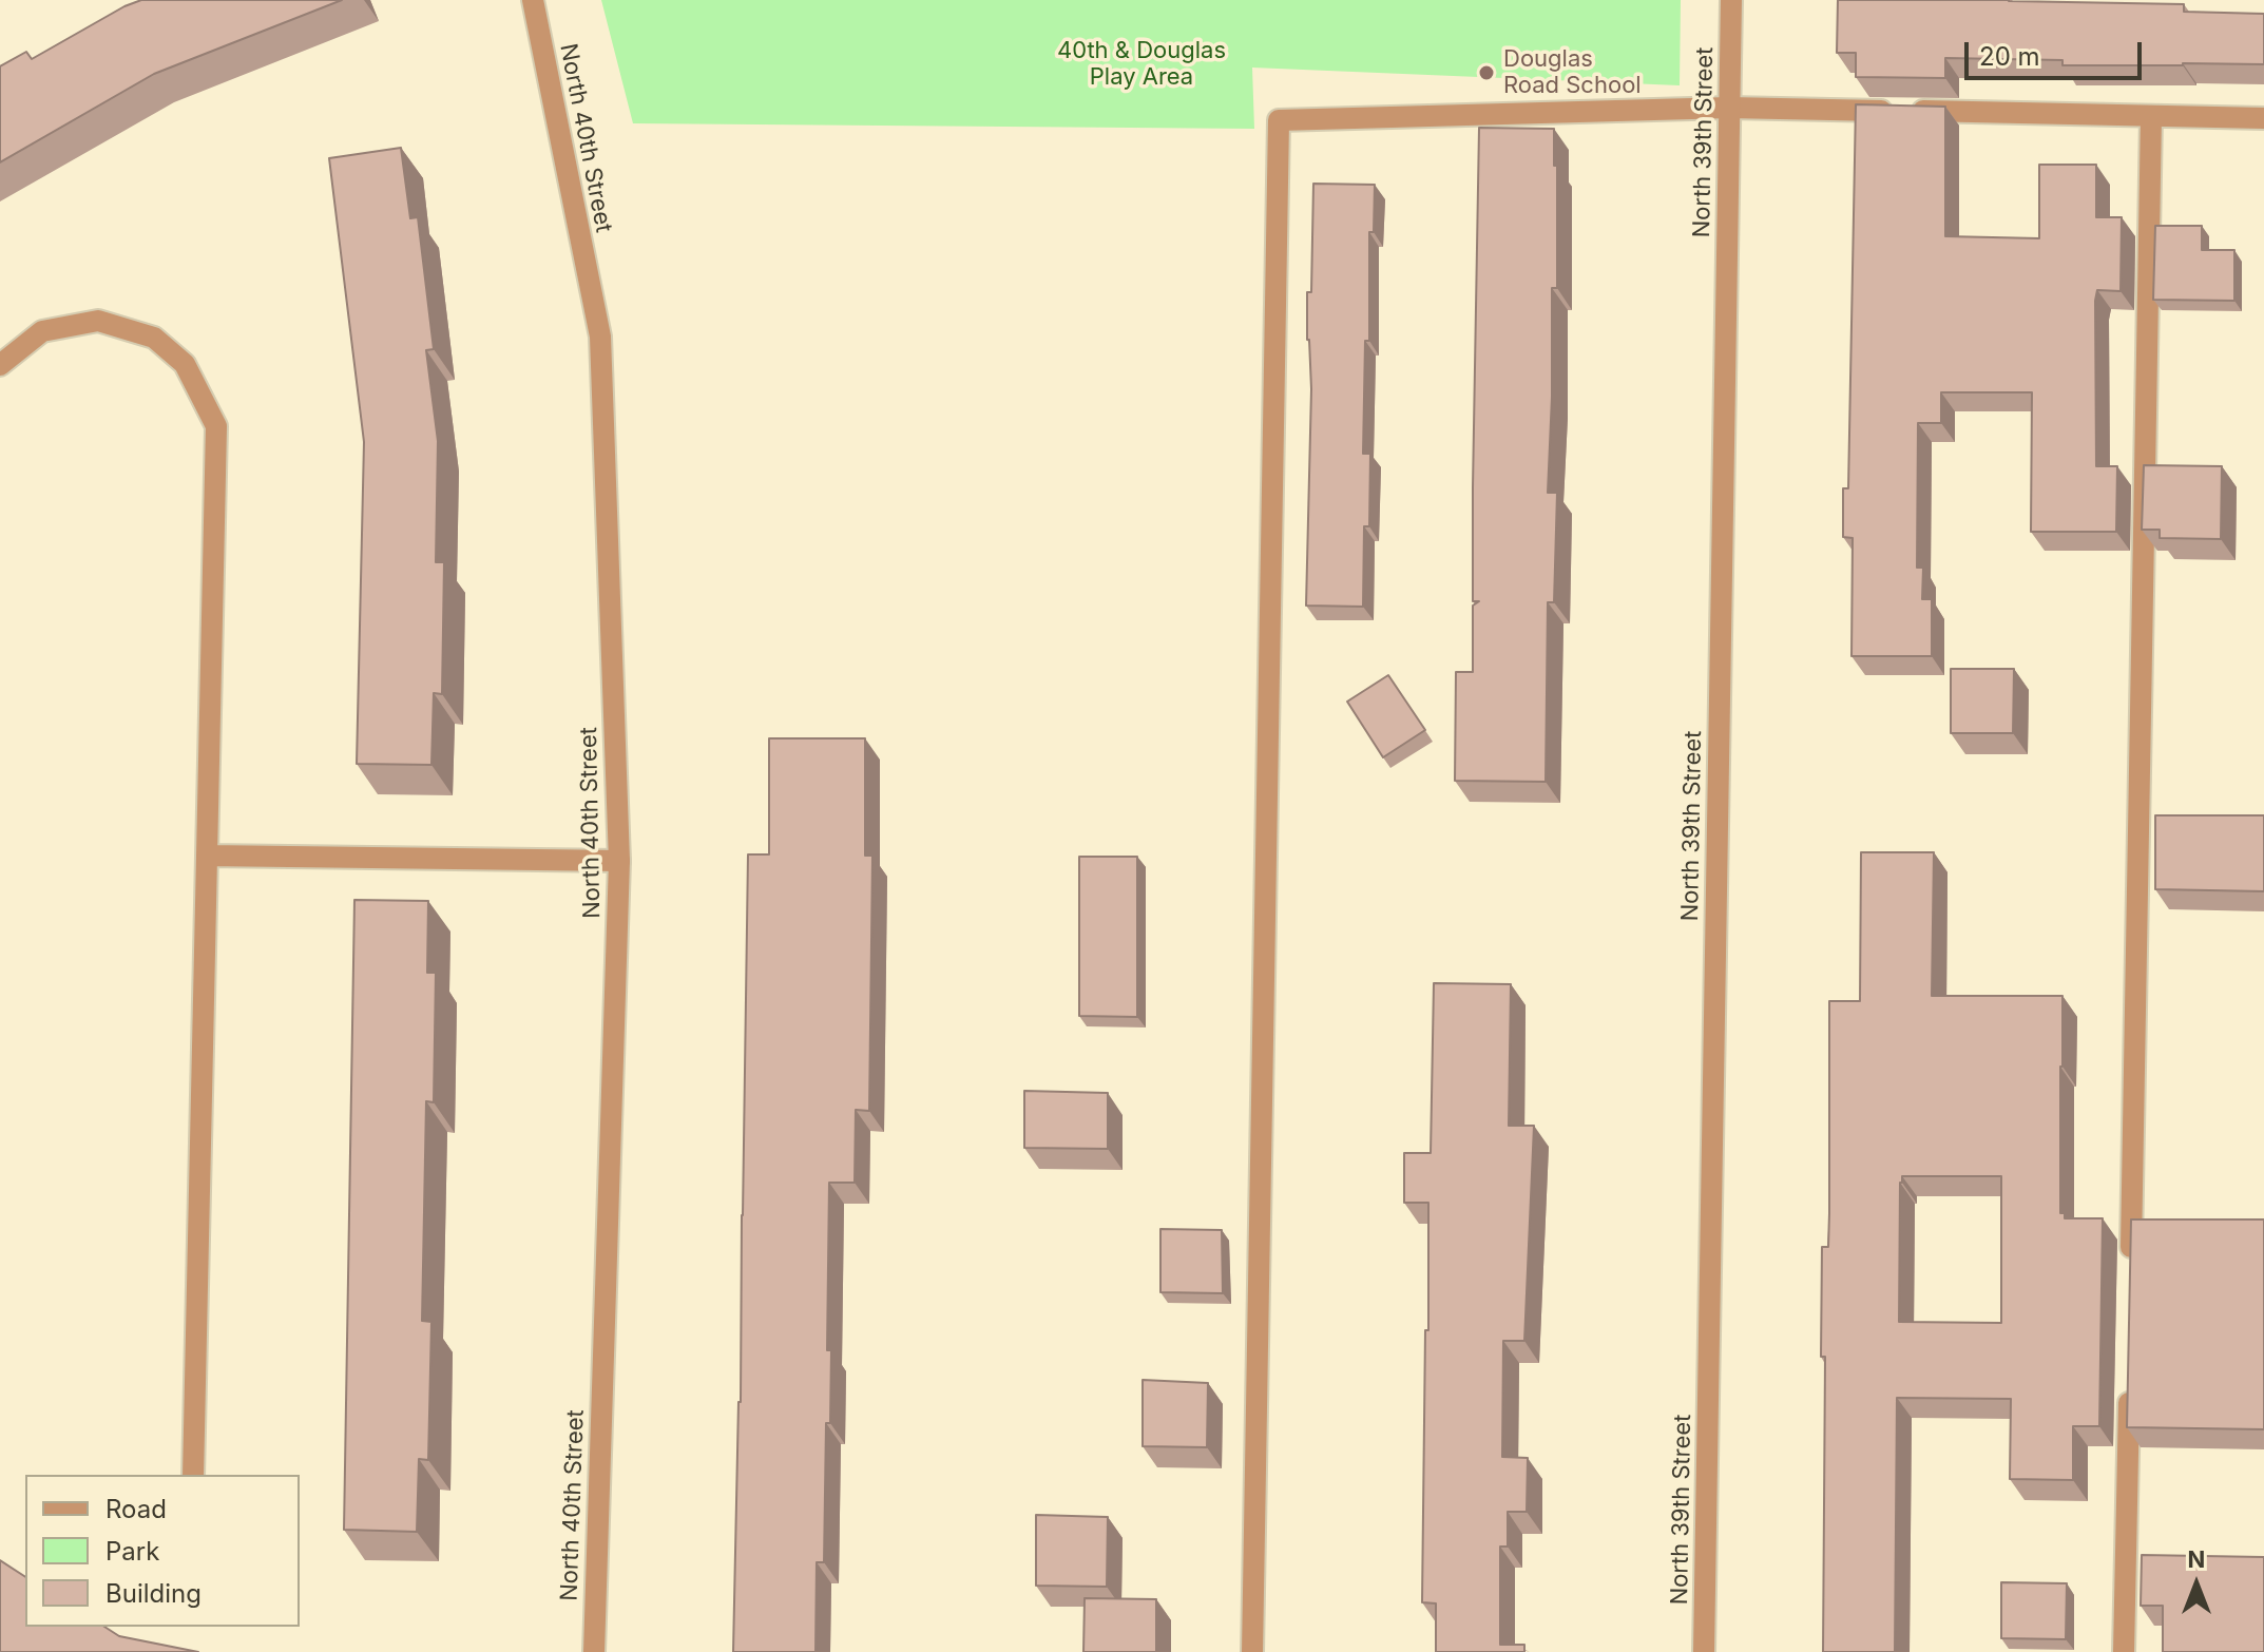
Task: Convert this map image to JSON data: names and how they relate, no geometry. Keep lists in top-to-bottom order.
{
  "streets": {
    "street": ["North 40th Street", "North 39th Street"]
  },
  "parks": ["40th & Douglas Play Area"],
  "places": ["Douglas Road School"],
  "legend": ["Road", "Park", "Building"],
  "scale_bar": "20 m",
  "north": "top"
}
